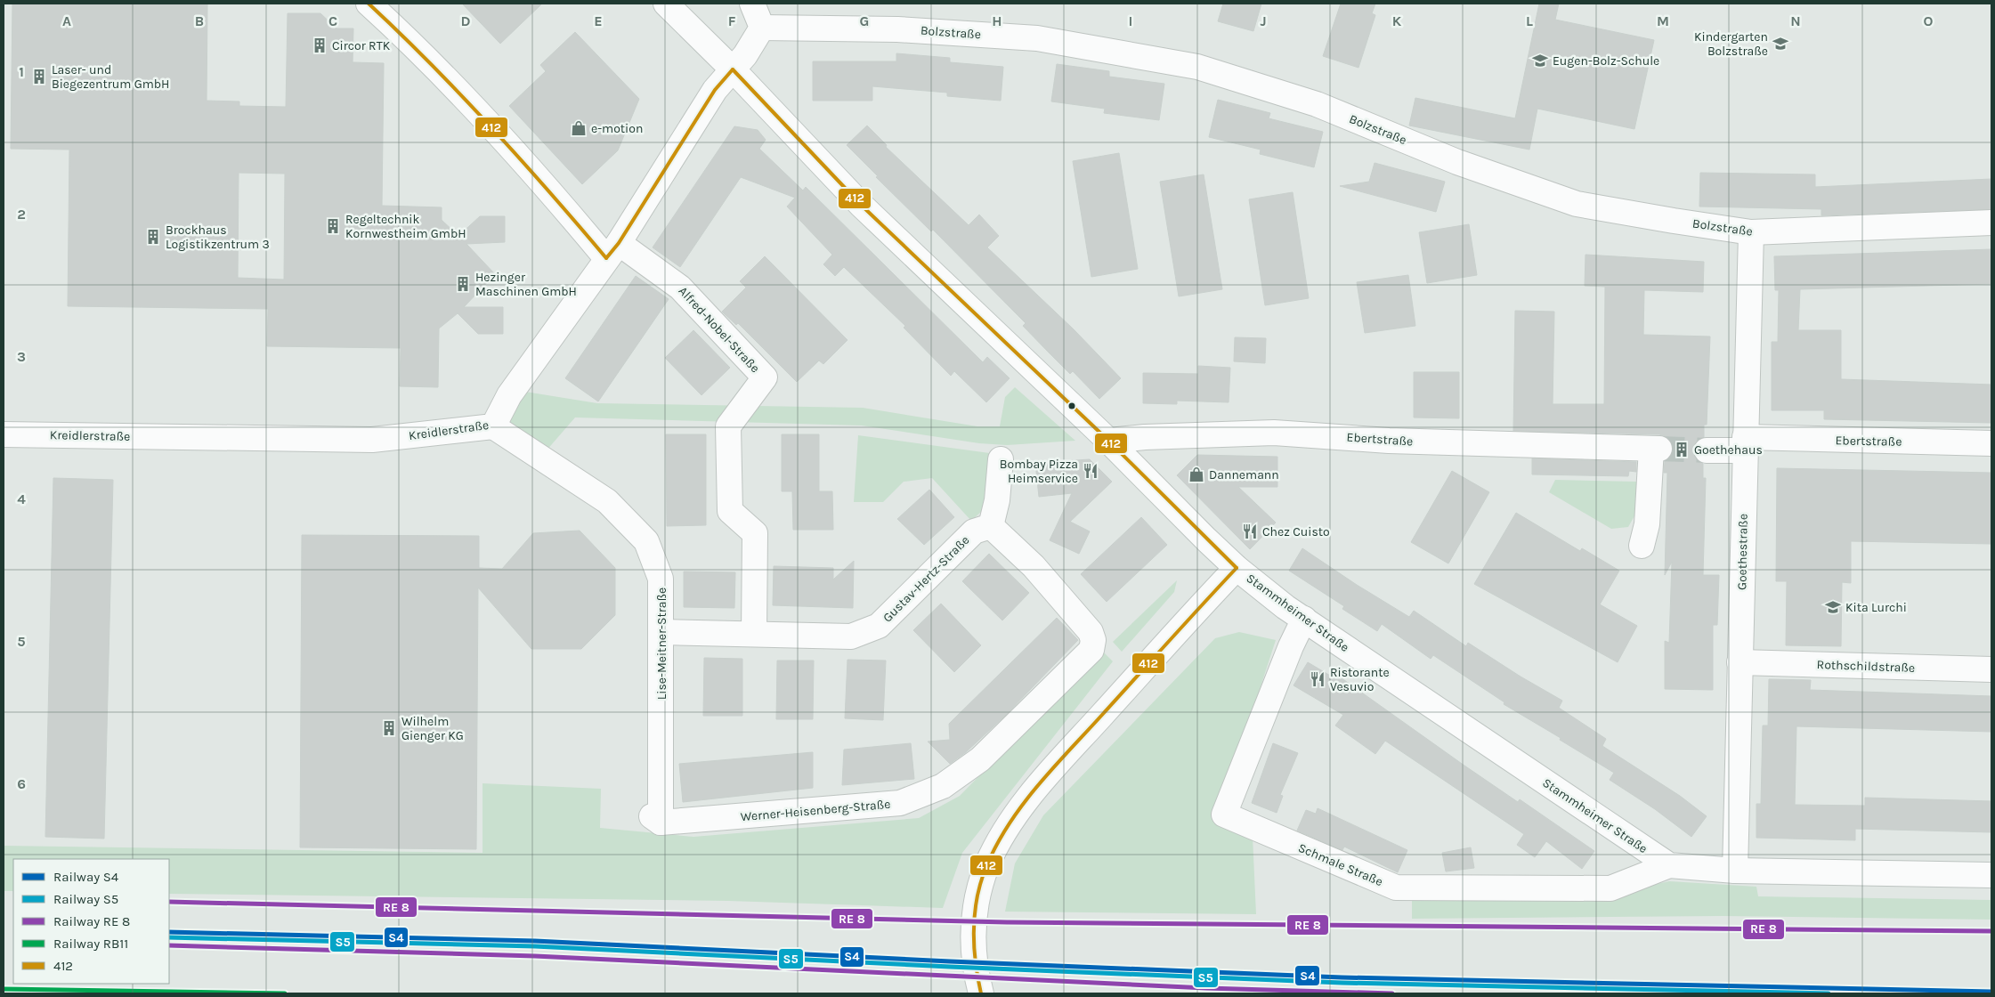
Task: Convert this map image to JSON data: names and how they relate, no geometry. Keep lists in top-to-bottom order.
{
  "streets": {
    "street": [
      "Bolzstraße",
      "Alfred-Nobel-Straße",
      "Kreidlerstraße",
      "Ebertstraße",
      "Goethestraße",
      "Gustav-Hertz-Straße",
      "Stammheimer Straße",
      "Lise-Meitner-Straße",
      "Rothschildstraße",
      "Werner-Heisenberg-Straße",
      "Schmale Straße"
    ]
  },
  "crossings": [
    ["Bolzstraße", "Goethestraße"],
    ["Alfred-Nobel-Straße", "Kreidlerstraße"],
    ["Alfred-Nobel-Straße", "Gustav-Hertz-Straße"],
    ["Kreidlerstraße", "Stammheimer Straße"],
    ["Kreidlerstraße", "Lise-Meitner-Straße"],
    ["Ebertstraße", "Goethestraße"],
    ["Ebertstraße", "Stammheimer Straße"],
    ["Goethestraße", "Stammheimer Straße"],
    ["Goethestraße", "Rothschildstraße"],
    ["Gustav-Hertz-Straße", "Lise-Meitner-Straße"],
    ["Gustav-Hertz-Straße", "Werner-Heisenberg-Straße"],
    ["Stammheimer Straße", "Schmale Straße"],
    ["Lise-Meitner-Straße", "Werner-Heisenberg-Straße"]
  ],
  "places": {
    "school or university": ["Kindergarten Bolzstraße", "Eugen-Bolz-Schule", "Kita Lurchi"],
    "building": [
      "Circor RTK",
      "Laser- und Biegezentrum GmbH",
      "Regeltechnik Kornwestheim GmbH",
      "Brockhaus Logistikzentrum 3",
      "Hezinger Maschinen GmbH",
      "Goethehaus",
      "Wilhelm Gienger KG"
    ],
    "shop": ["e-motion", "Dannemann"],
    "restaurant": ["Bombay Pizza Heimservice", "Chez Cuisto", "Ristorante Vesuvio"]
  },
  "lines": [
    "transit line 412",
    "rail line S4",
    "rail line S5",
    "rail line RB11"
  ],
  "legend": [
    "Railway S4",
    "Railway S5",
    "Railway RE 8",
    "Railway RB11",
    "412"
  ],
  "grid": {
    "columns": [
      "A",
      "B",
      "C",
      "D",
      "E",
      "F",
      "G",
      "H",
      "I",
      "J",
      "K",
      "L",
      "M",
      "N",
      "O"
    ],
    "rows": [
      "1",
      "2",
      "3",
      "4",
      "5",
      "6"
    ]
  }
}
